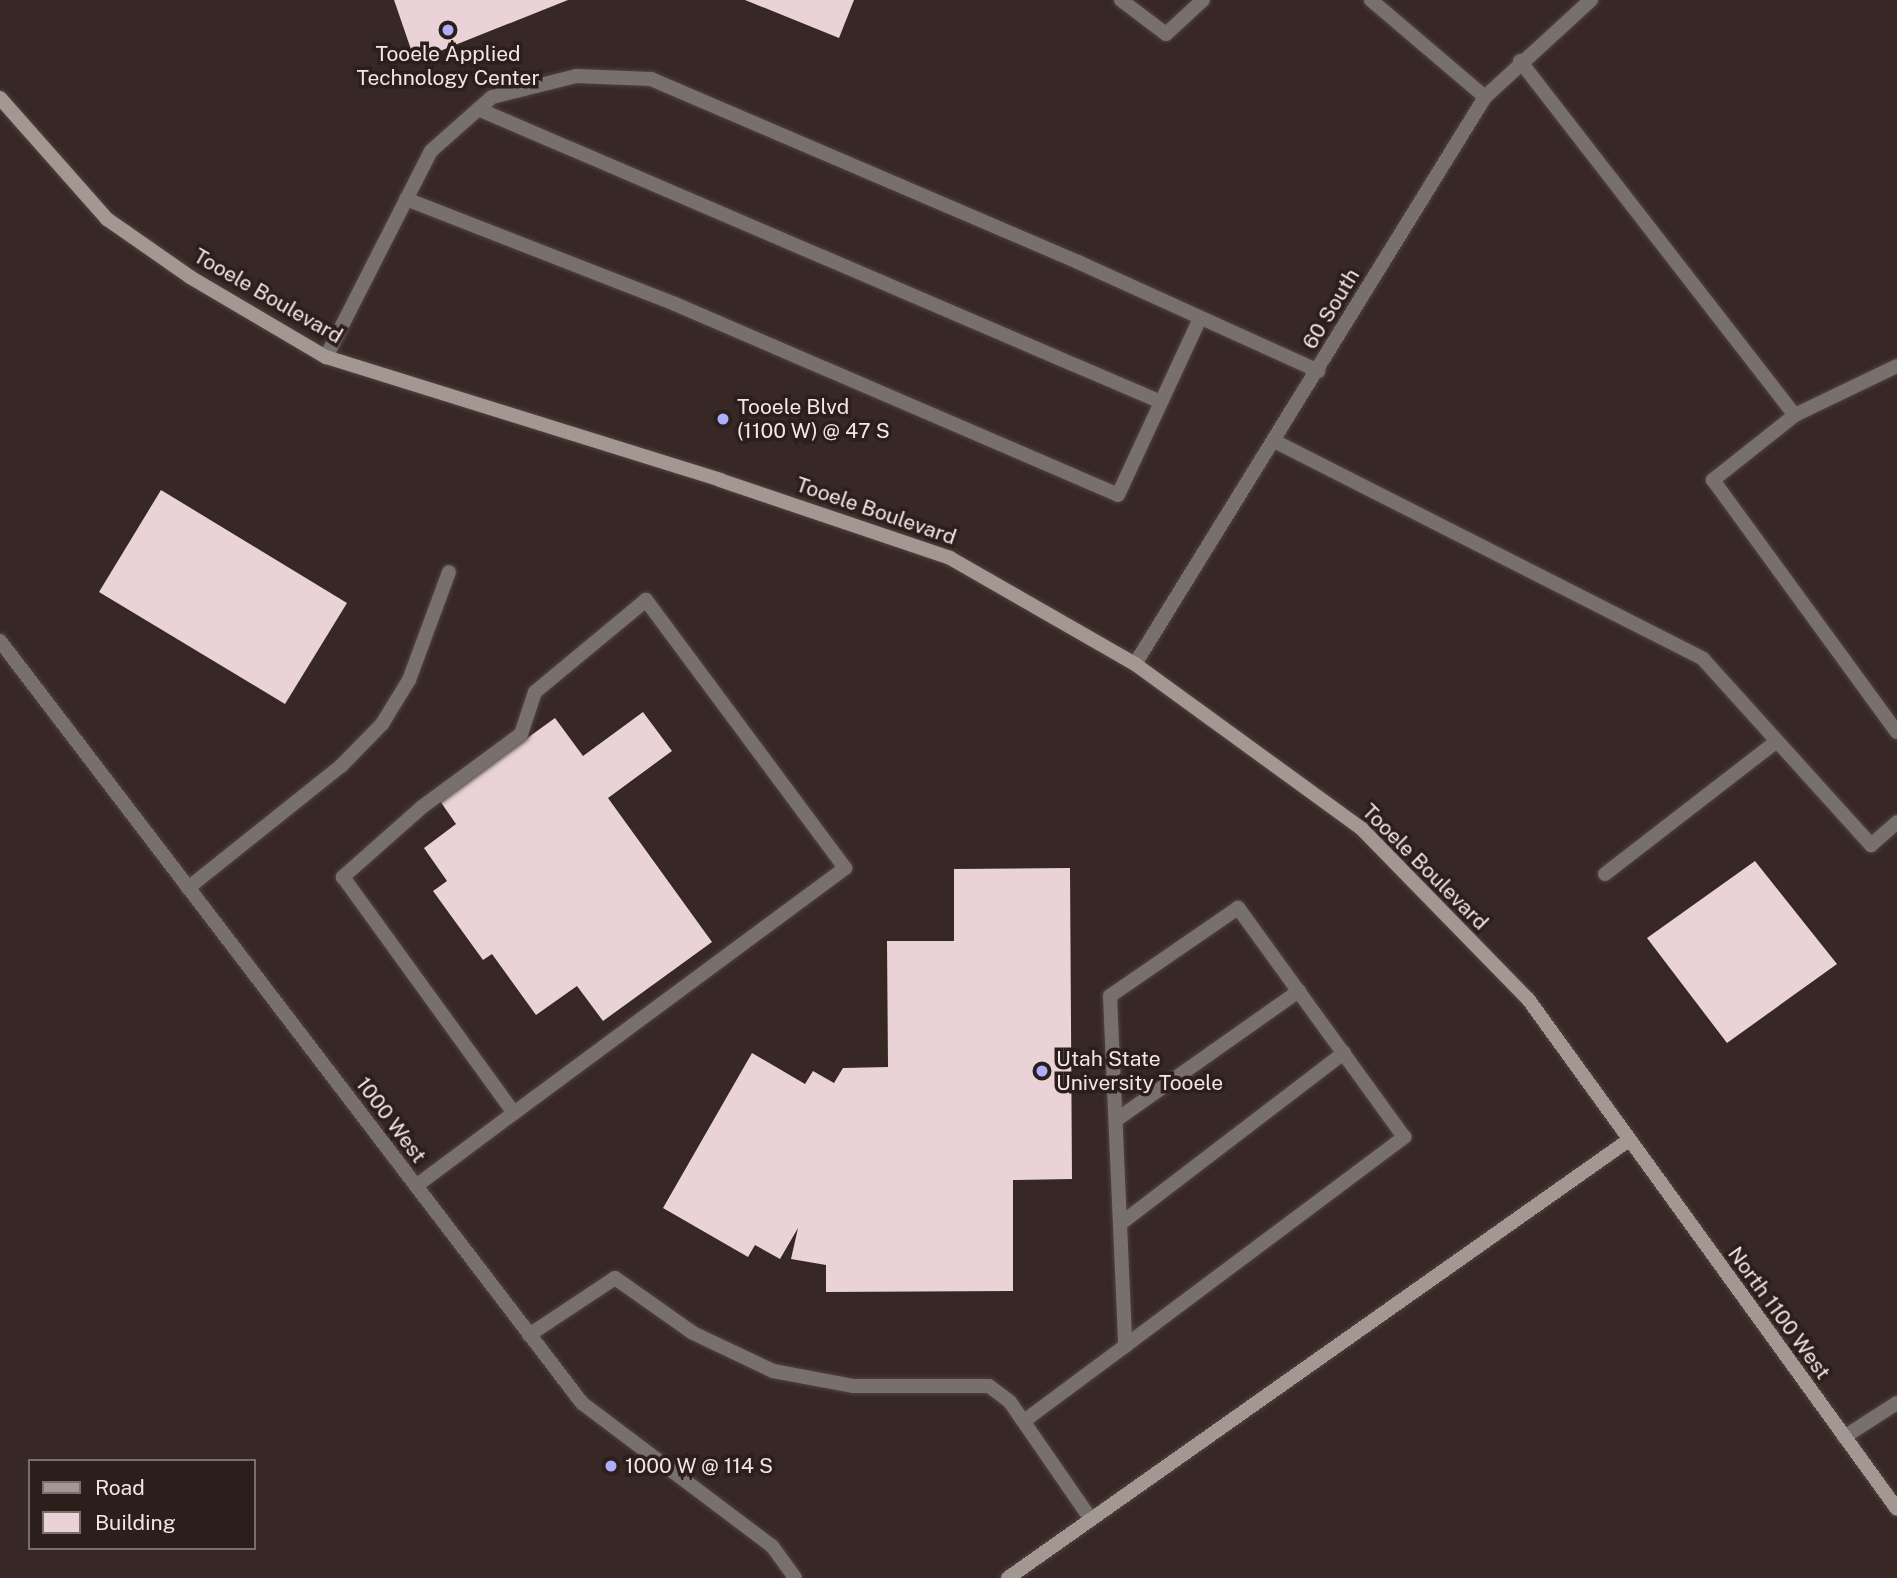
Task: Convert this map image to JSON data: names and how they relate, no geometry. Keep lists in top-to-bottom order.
{
  "streets": {
    "street": [
      "Tooele Boulevard",
      "60 South",
      "1000 West",
      "North 1100 West"
    ]
  },
  "crossings": [
    ["Tooele Boulevard", "60 South"],
    ["Tooele Boulevard", "North 1100 West"]
  ],
  "places": [
    "Tooele Applied Technology Center",
    "Tooele Blvd (1100 W) @ 47 S",
    "Utah State University Tooele",
    "1000 W @ 114 S"
  ],
  "legend": ["Road", "Building"]
}
